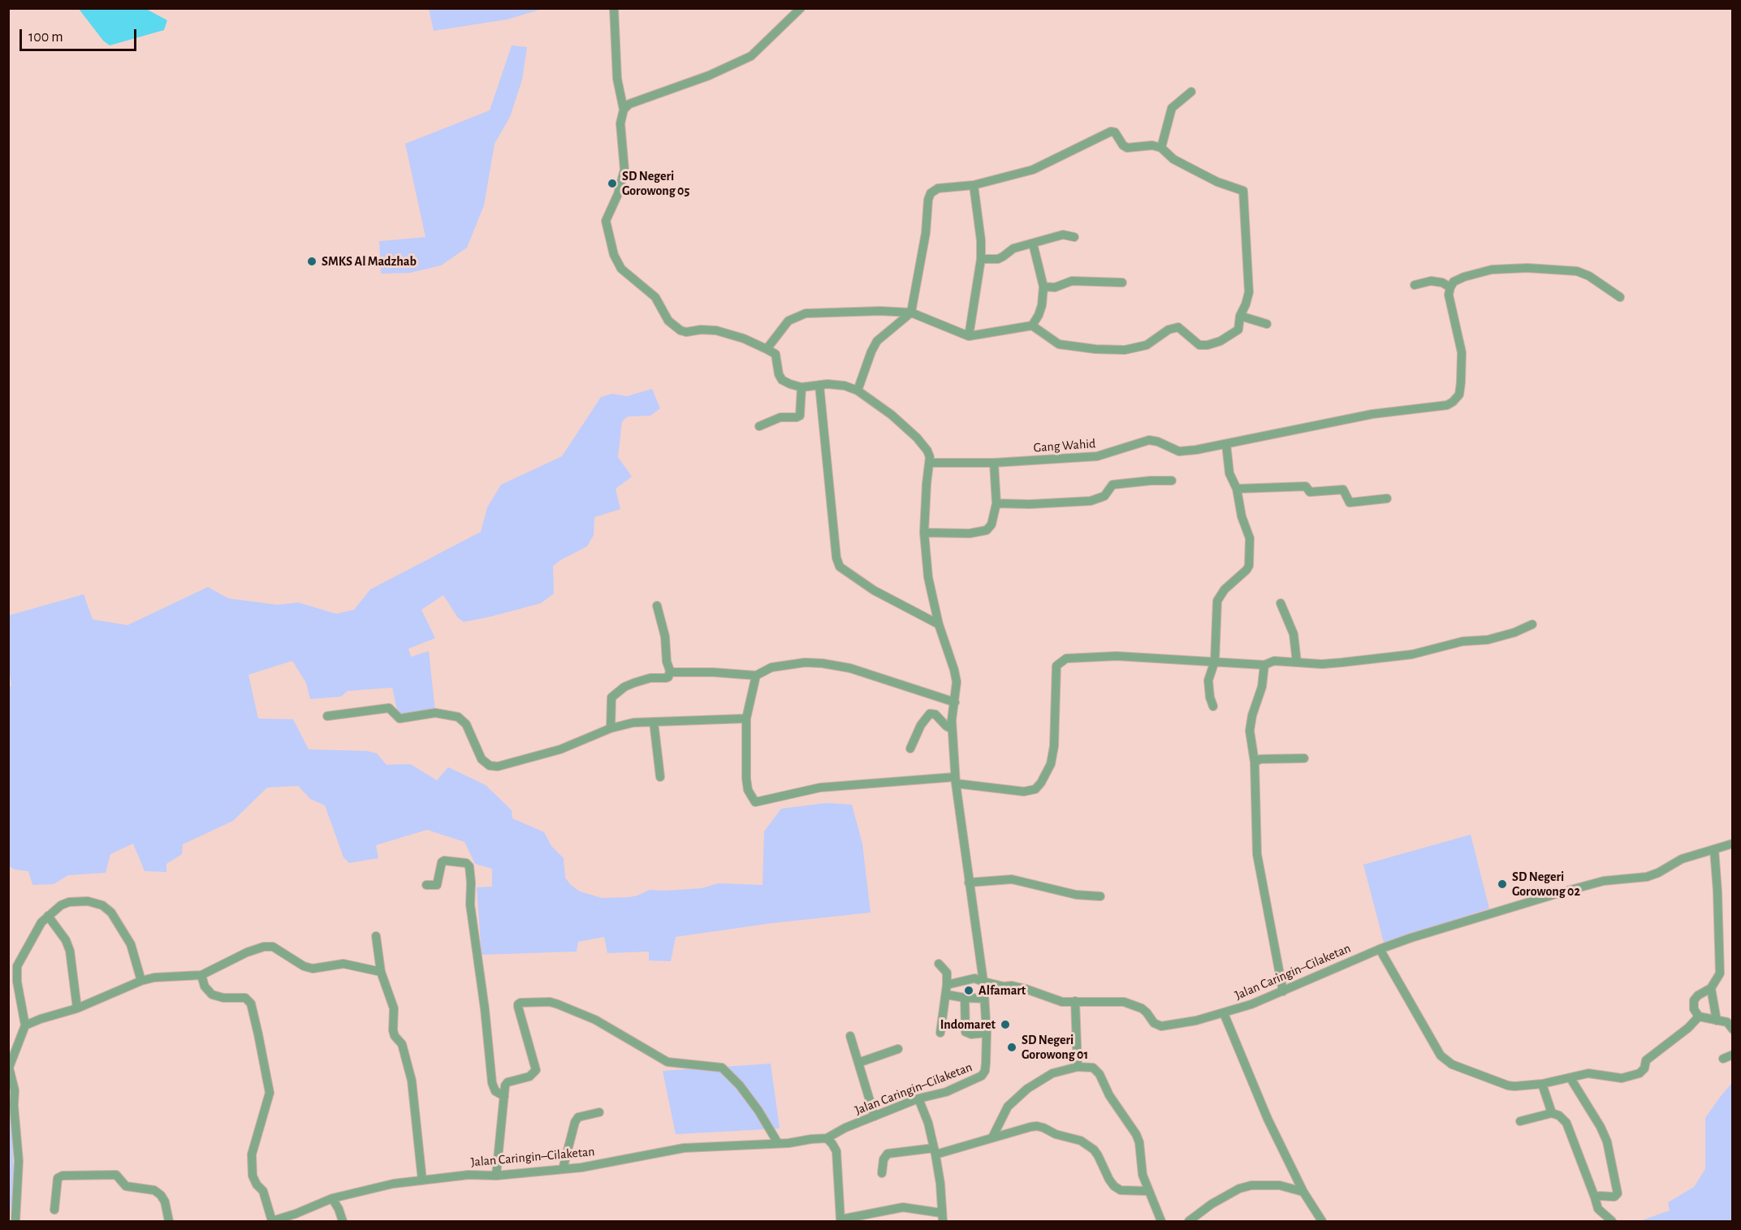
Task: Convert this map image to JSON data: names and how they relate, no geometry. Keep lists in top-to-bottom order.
{
  "streets": {
    "street": ["Gang Wahid", "Jalan Caringin–Cilaketan"]
  },
  "places": [
    "SD Negeri Gorowong 05",
    "SMKS Al Madzhab",
    "SD Negeri Gorowong 02",
    "Alfamart",
    "Indomaret",
    "SD Negeri Gorowong 01"
  ],
  "scale_bar": "100 m"
}
